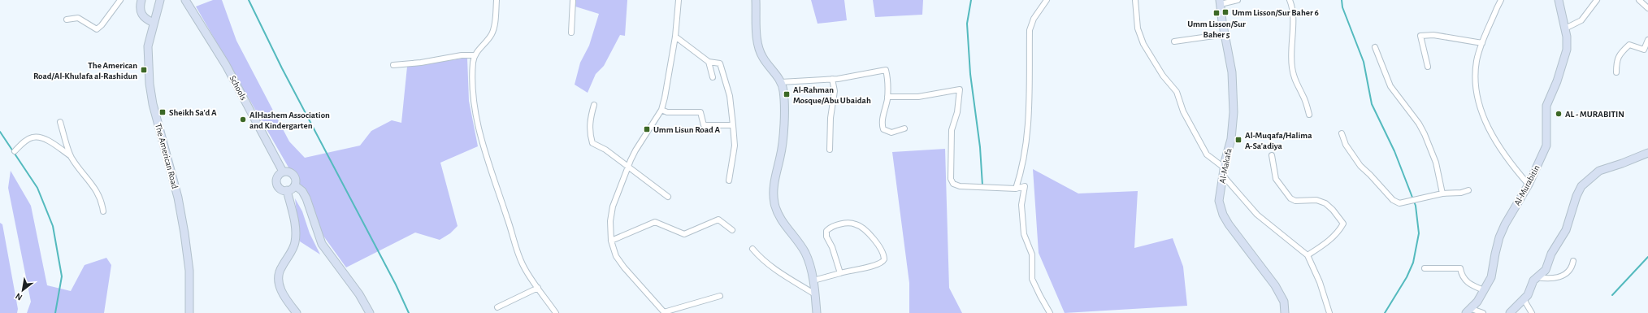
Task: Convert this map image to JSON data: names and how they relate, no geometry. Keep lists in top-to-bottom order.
{
  "streets": {
    "street": [
      "Schools",
      "The American Road",
      "Al-Makafa",
      "Al-Murabitin"
    ]
  },
  "places": {
    "transit": [
      "Umm Lisson/Sur Baher 6",
      "Umm Lisson/Sur Baher 5",
      "The American Road/Al-Khulafa al-Rashidun",
      "Al-Rahman Mosque/Abu Ubaidah",
      "Sheikh Sa'd A",
      "Umm Lisun Road A",
      "Al-Muqafa/Halima A-Sa'adiya"
    ],
    "other": ["AL - MURABITIN", "AlHashem Association and Kindergarten"]
  },
  "north": "bottom left"
}
